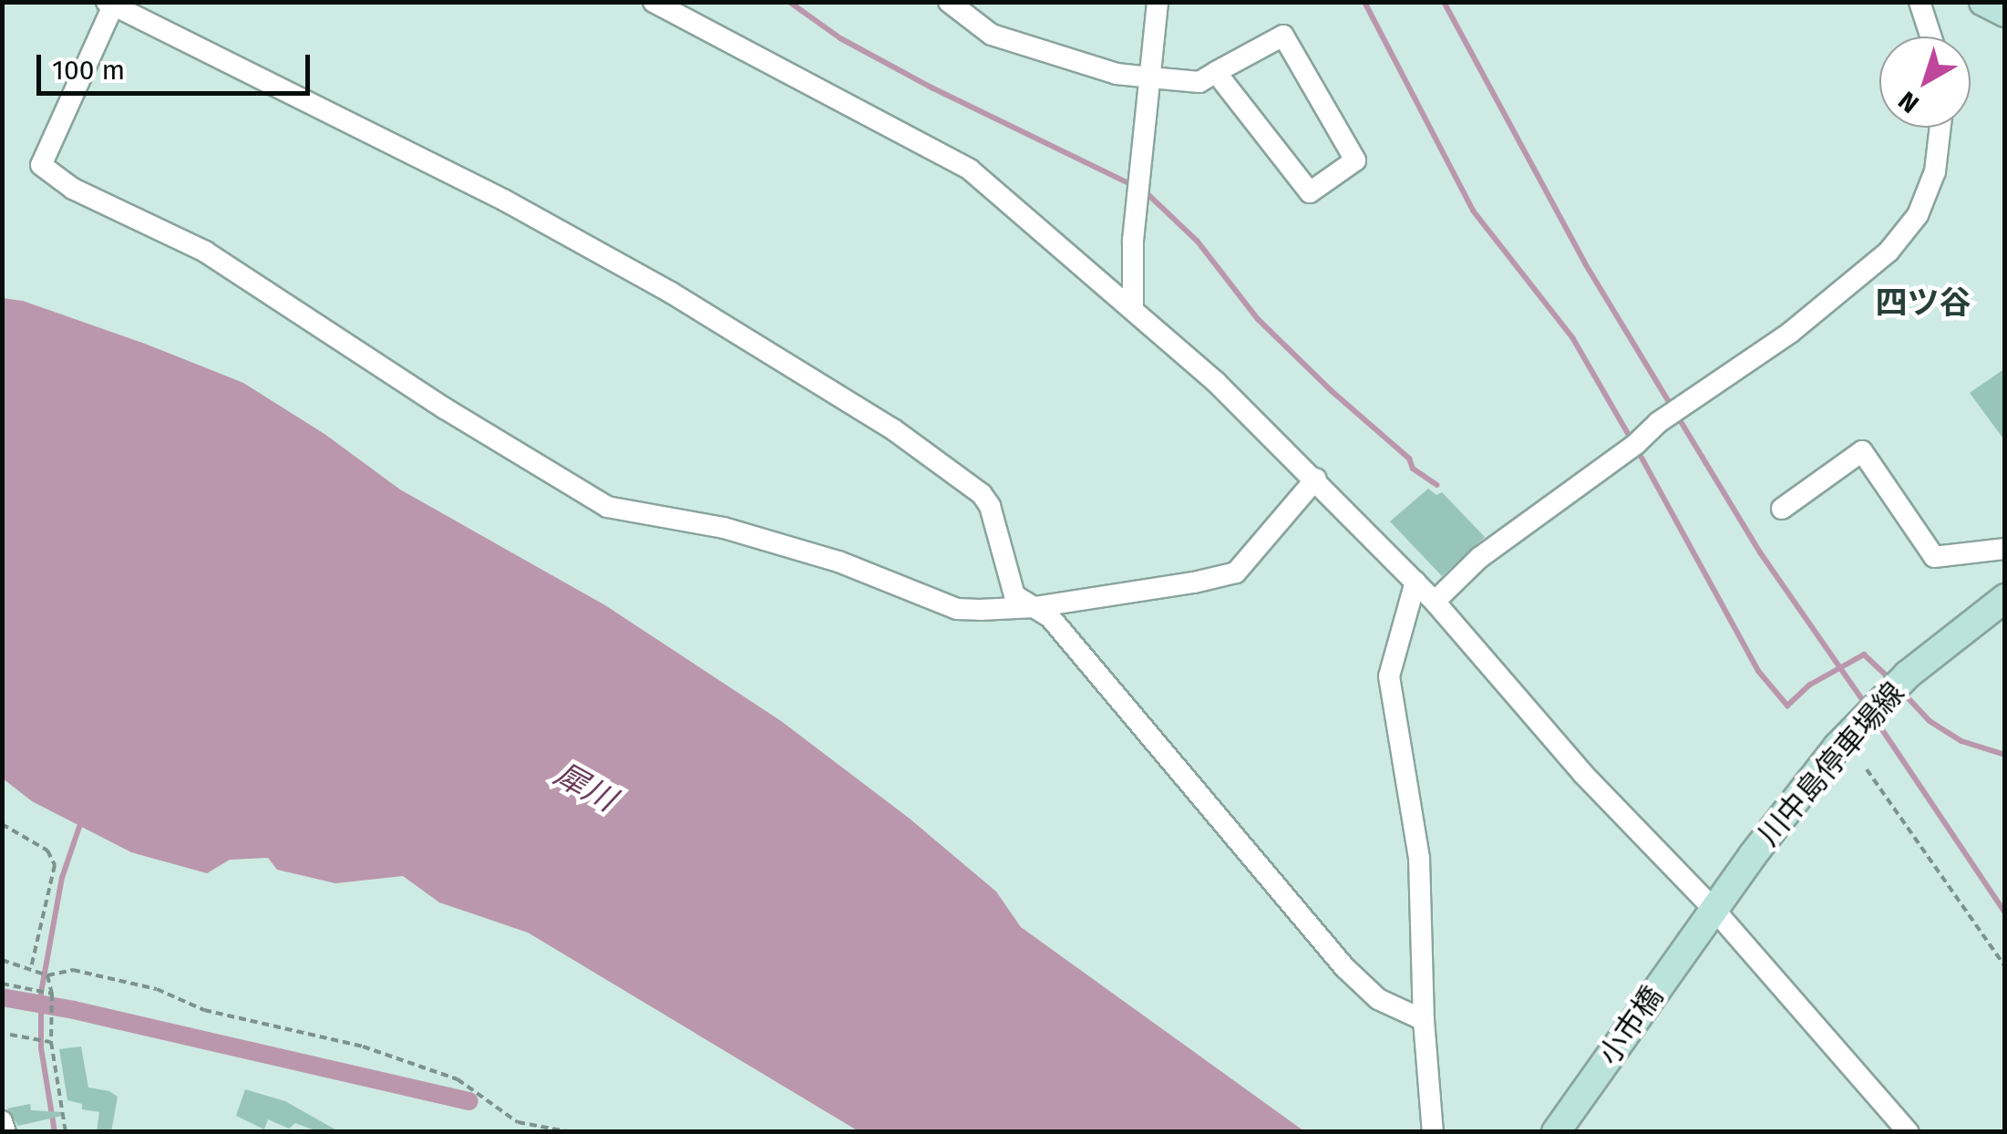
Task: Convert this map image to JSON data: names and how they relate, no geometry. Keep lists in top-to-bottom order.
{
  "streets": {
    "main road": ["川中島停車場線", "小市橋"]
  },
  "crossings": [
    ["川中島停車場線", "小市橋"]
  ],
  "districts": ["四ツ谷"],
  "water": ["犀川"],
  "scale_bar": "100 m",
  "north": "bottom left"
}
